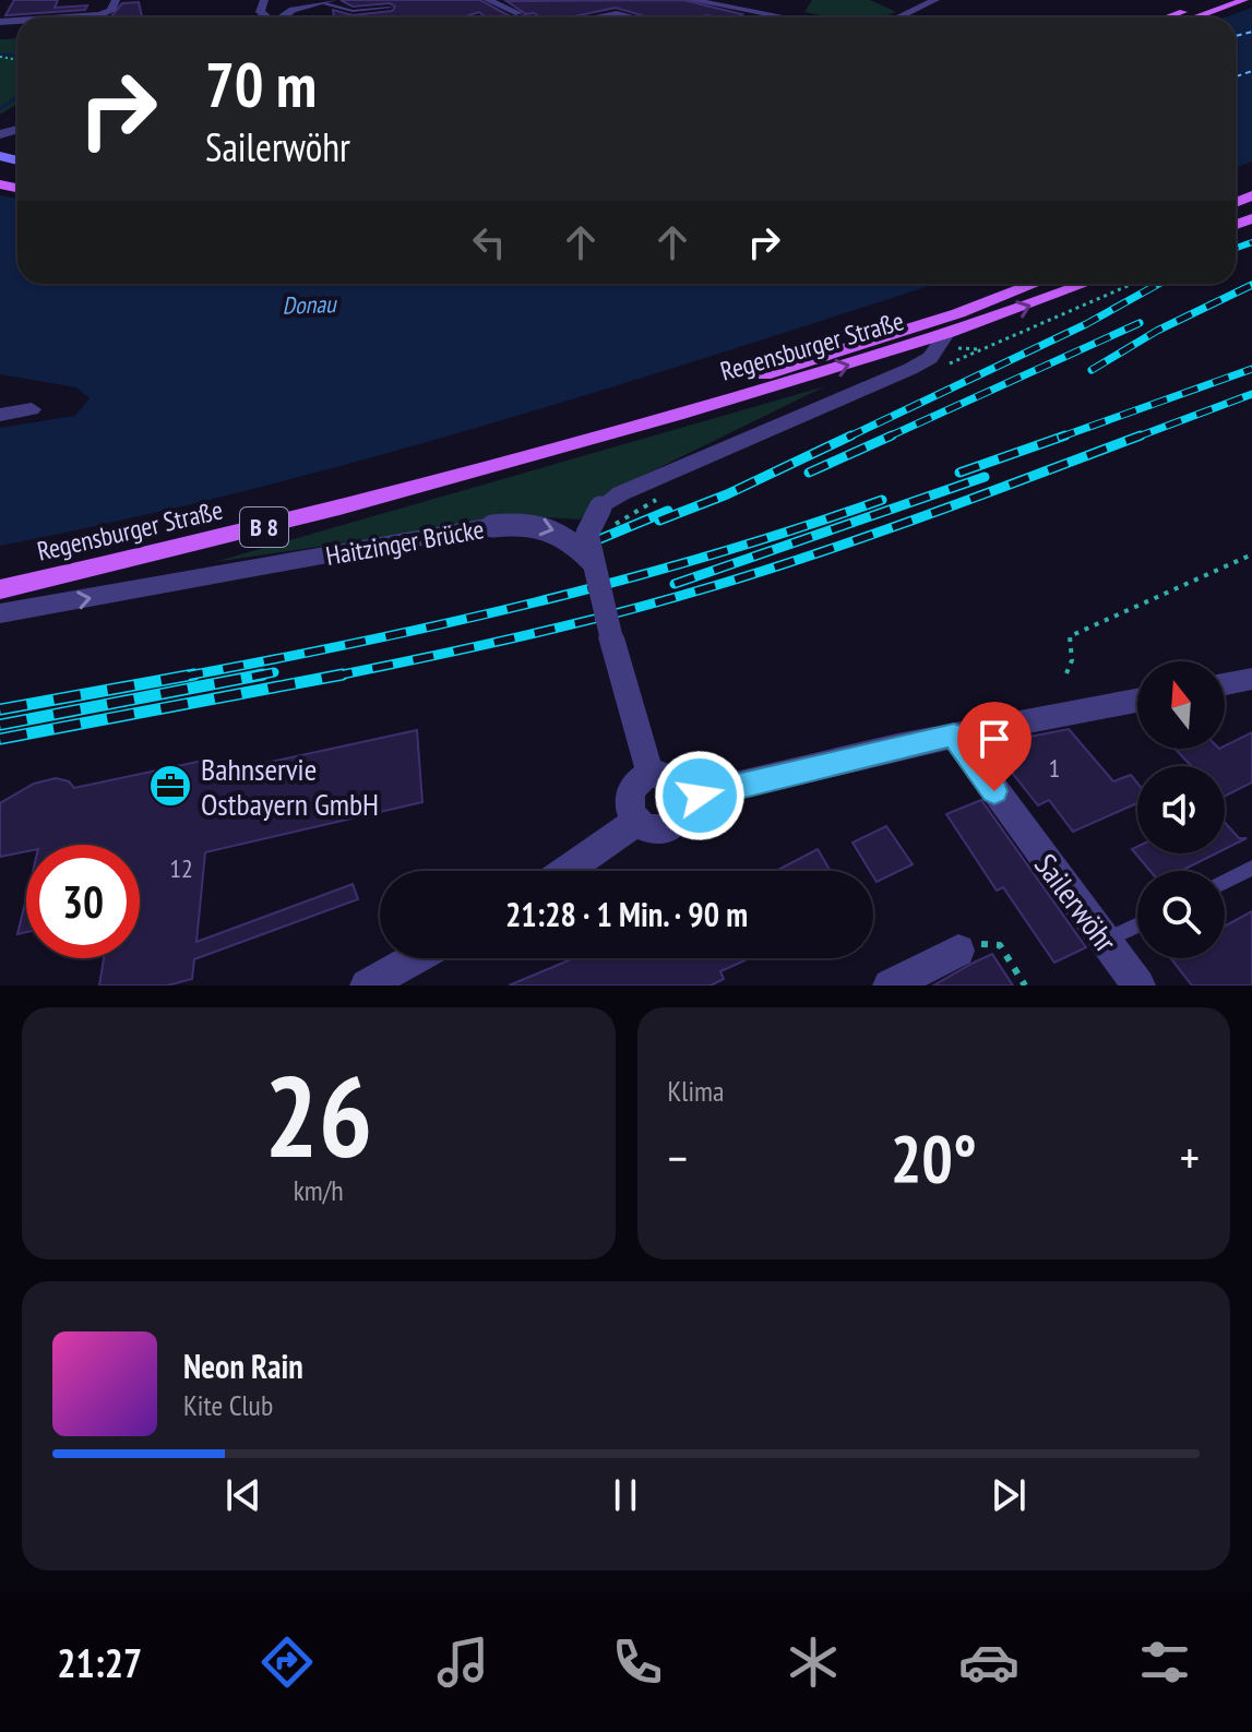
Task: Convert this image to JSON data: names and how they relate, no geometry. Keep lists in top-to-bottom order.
{
  "streets": {
    "main road": ["Regensburger Straße", "B 8"],
    "street": ["Haitzinger Brücke", "Sailerwöhr"]
  },
  "one_way": ["Haitzinger Brücke"],
  "water": ["Donau"],
  "places": {
    "office": ["Bahnservie Ostbayern GmbH"]
  },
  "house_numbers": ["1", "12"],
  "north": "top",
  "page": {
    "turn": ["70 m", "Sailerwöhr"],
    "limit": "30",
    "trip": "21:28 · 1 Min. · 90 m",
    "tile": [
      ["26", "km/h"],
      "Klima"
    ],
    "heat": ["−", "20°", "+"],
    "song": ["Neon Rain", "Kite Club"],
    "tabs": "21:27"
  }
}
